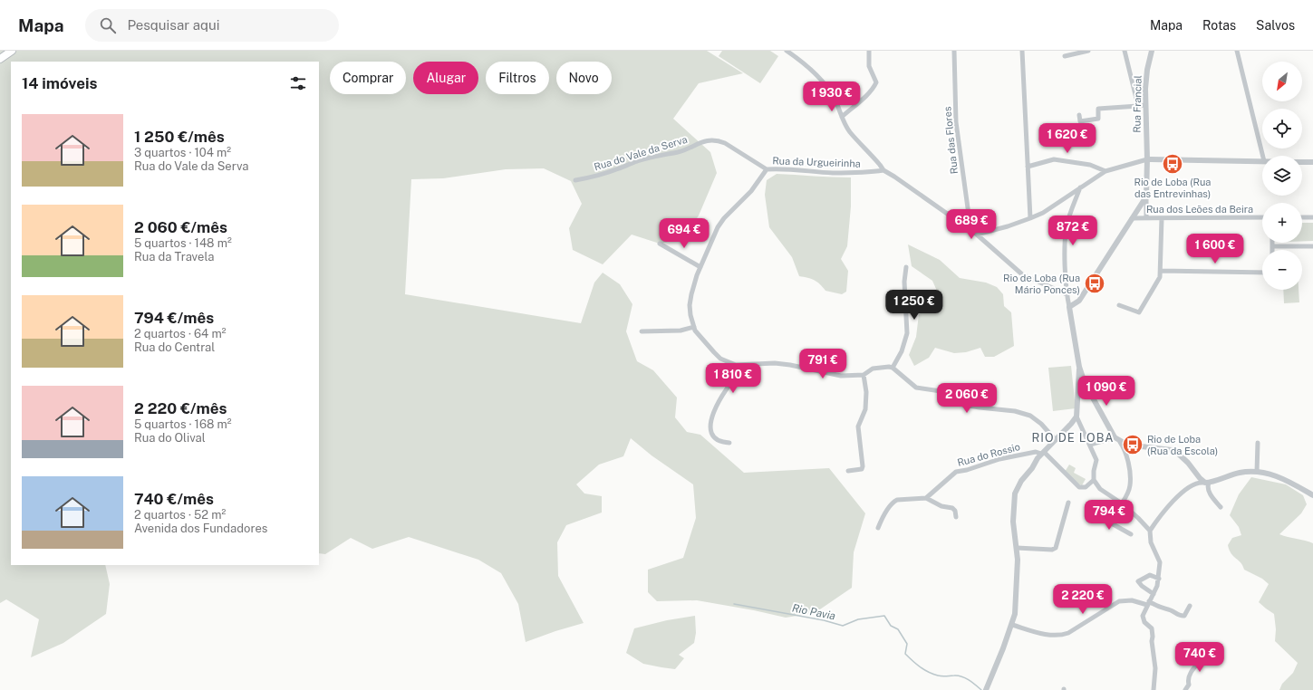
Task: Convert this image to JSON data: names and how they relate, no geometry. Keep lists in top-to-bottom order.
{
  "streets": {
    "street": [
      "Rua Francial",
      "Rua das Flores",
      "Rua do Vale da Serva",
      "Rua da Urgueirinha",
      "Rua dos Leões da Beira",
      "Rua do Rossio"
    ]
  },
  "crossings": [
    ["Rua do Vale da Serva", "Rua da Urgueirinha"]
  ],
  "districts": ["RIO DE LOBA"],
  "water": ["Rio Pavia"],
  "places": {
    "bus stop": ["Rio de Loba (Rua das Entrevinhas)", "Rio de Loba (Rua Mário Ponces)", "Rio de Loba (Rua da Escola)"]
  },
  "north": "bottom left",
  "page": {
    "header": "Mapa",
    "search": "Pesquisar aqui",
    "nav": ["Mapa", "Rotas", "Salvos"],
    "map_buttons": ["+", "−"],
    "chip": [
      "Comprar",
      "Alugar",
      "Filtros",
      "Novo"
    ],
    "heading": "14 imóveis",
    "price": [
      "1 930 €",
      "1 620 €",
      "689 €",
      "872 €",
      "694 €",
      "1 600 €",
      "1 250 €",
      "791 €",
      "1 810 €",
      "1 090 €",
      "2 060 €",
      "794 €",
      "2 220 €",
      "740 €"
    ],
    "list": [
      {
        "name": "1 250 €/mês",
        "note": "3 quartos · 104 m² · Rua do Vale da Serva"
      },
      {
        "name": "2 060 €/mês",
        "note": "5 quartos · 148 m² · Rua da Travela"
      },
      {
        "name": "794 €/mês",
        "note": "2 quartos · 64 m² · Rua do Central"
      },
      {
        "name": "2 220 €/mês",
        "note": "5 quartos · 168 m² · Rua do Olival"
      },
      {
        "name": "740 €/mês",
        "note": "2 quartos · 52 m² · Avenida dos Fundadores"
      }
    ]
  }
}
